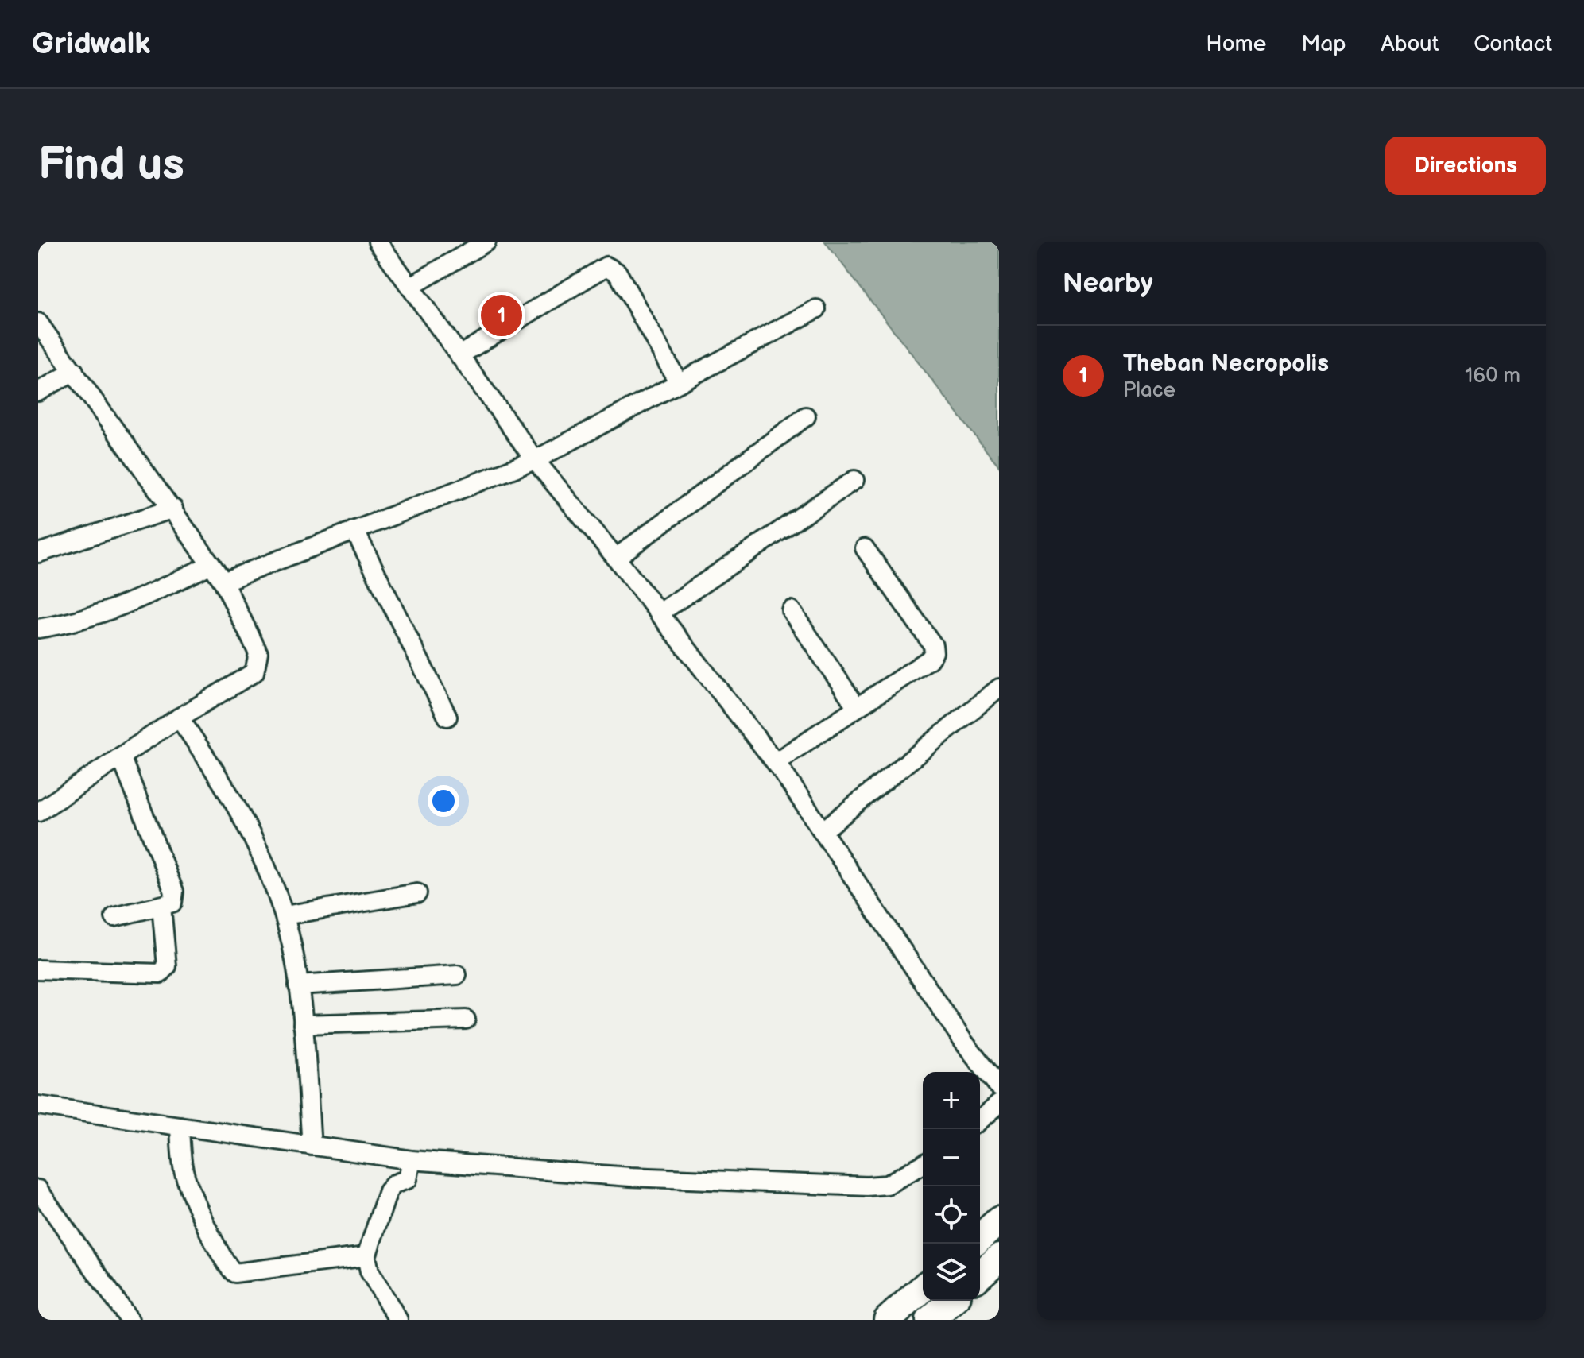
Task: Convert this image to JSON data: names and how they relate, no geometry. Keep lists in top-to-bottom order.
{
  "page": {
    "header": "Gridwalk",
    "nav": [
      "Home",
      "Map",
      "About",
      "Contact"
    ],
    "buttons": "Directions",
    "title": "Find us",
    "heading": "Nearby",
    "pins": "1",
    "list": [
      {
        "mark": "1",
        "name": "Theban Necropolis",
        "note": "Place",
        "value": "160 m"
      }
    ],
    "map_buttons": ["+", "−"]
  }
}
